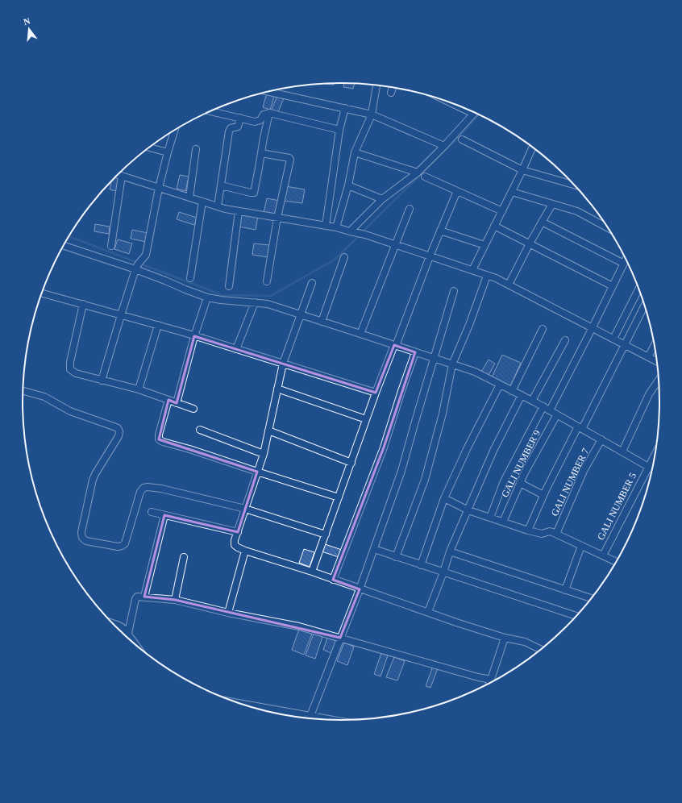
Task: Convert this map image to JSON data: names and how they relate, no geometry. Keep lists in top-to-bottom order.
{
  "streets": {
    "street": ["GALI NUMBER 9", "GALI NUMBER 7", "GALI NUMBER 5"]
  },
  "north": "top"
}
